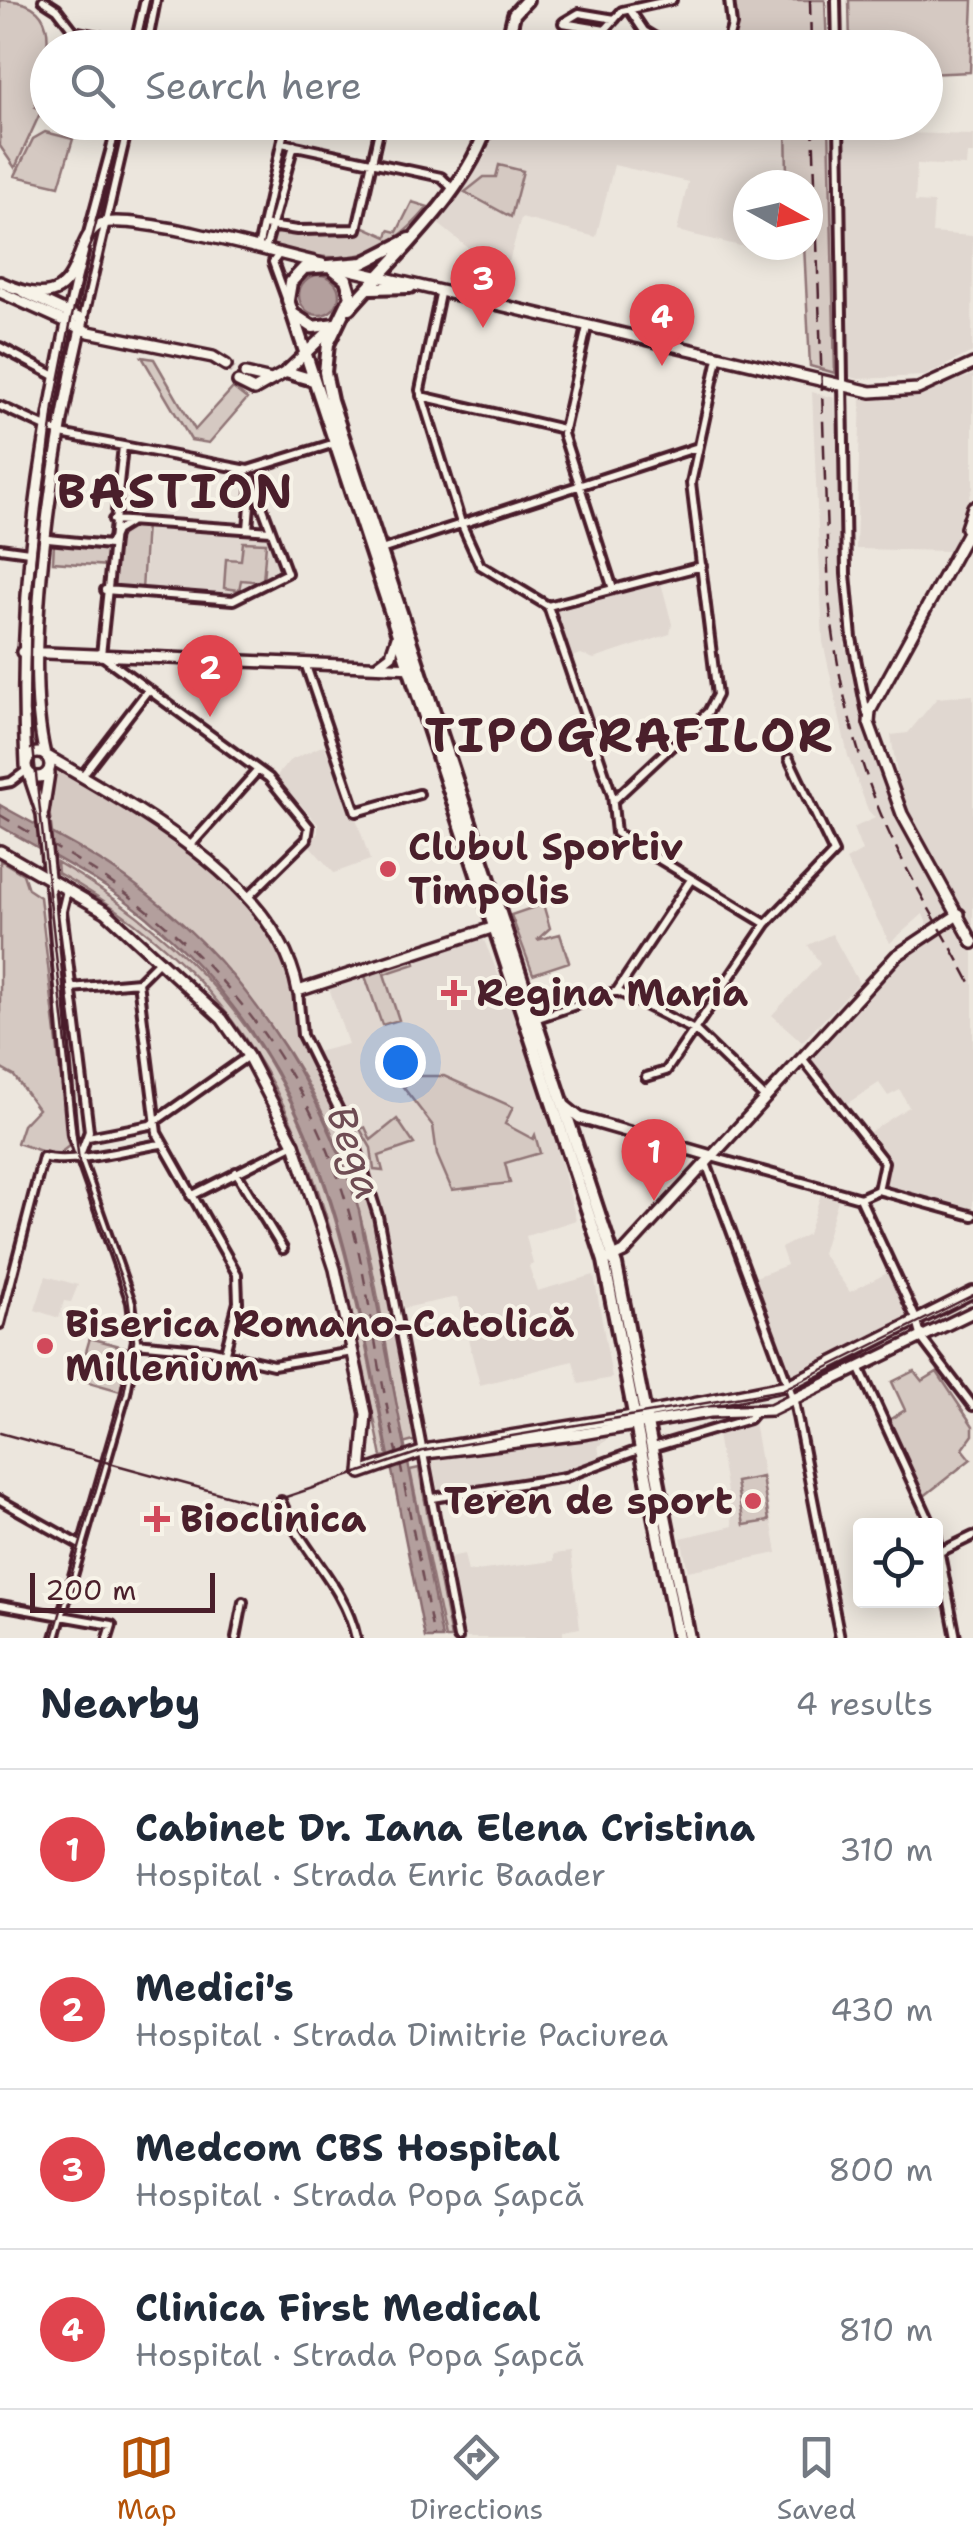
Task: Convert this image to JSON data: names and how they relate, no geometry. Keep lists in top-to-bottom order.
{
  "districts": ["BASTION", "TIPOGRAFILOR"],
  "water": ["Bega"],
  "places": {
    "other": ["Clubul Sportiv Timpolis", "Biserica Romano-Catolică Millenium", "Teren de sport"],
    "health": ["Regina Maria", "Bioclinica"]
  },
  "scale_bar": "200 m",
  "north": "right",
  "page": {
    "search": "Search here",
    "pins": [
      "3",
      "4",
      "2",
      "1"
    ],
    "scale": "200 m",
    "heading": ["Nearby", "4 results"],
    "list": [
      {
        "mark": "1",
        "name": "Cabinet Dr. Iana Elena Cristina",
        "note": "Hospital · Strada Enric Baader",
        "value": "310 m"
      },
      {
        "mark": "2",
        "name": "Medici's",
        "note": "Hospital · Strada Dimitrie Paciurea",
        "value": "430 m"
      },
      {
        "mark": "3",
        "name": "Medcom CBS Hospital",
        "note": "Hospital · Strada Popa Șapcă",
        "value": "800 m"
      },
      {
        "mark": "4",
        "name": "Clinica First Medical",
        "note": "Hospital · Strada Popa Șapcă",
        "value": "810 m"
      }
    ],
    "nav": ["Map", "Directions", "Saved"]
  }
}
